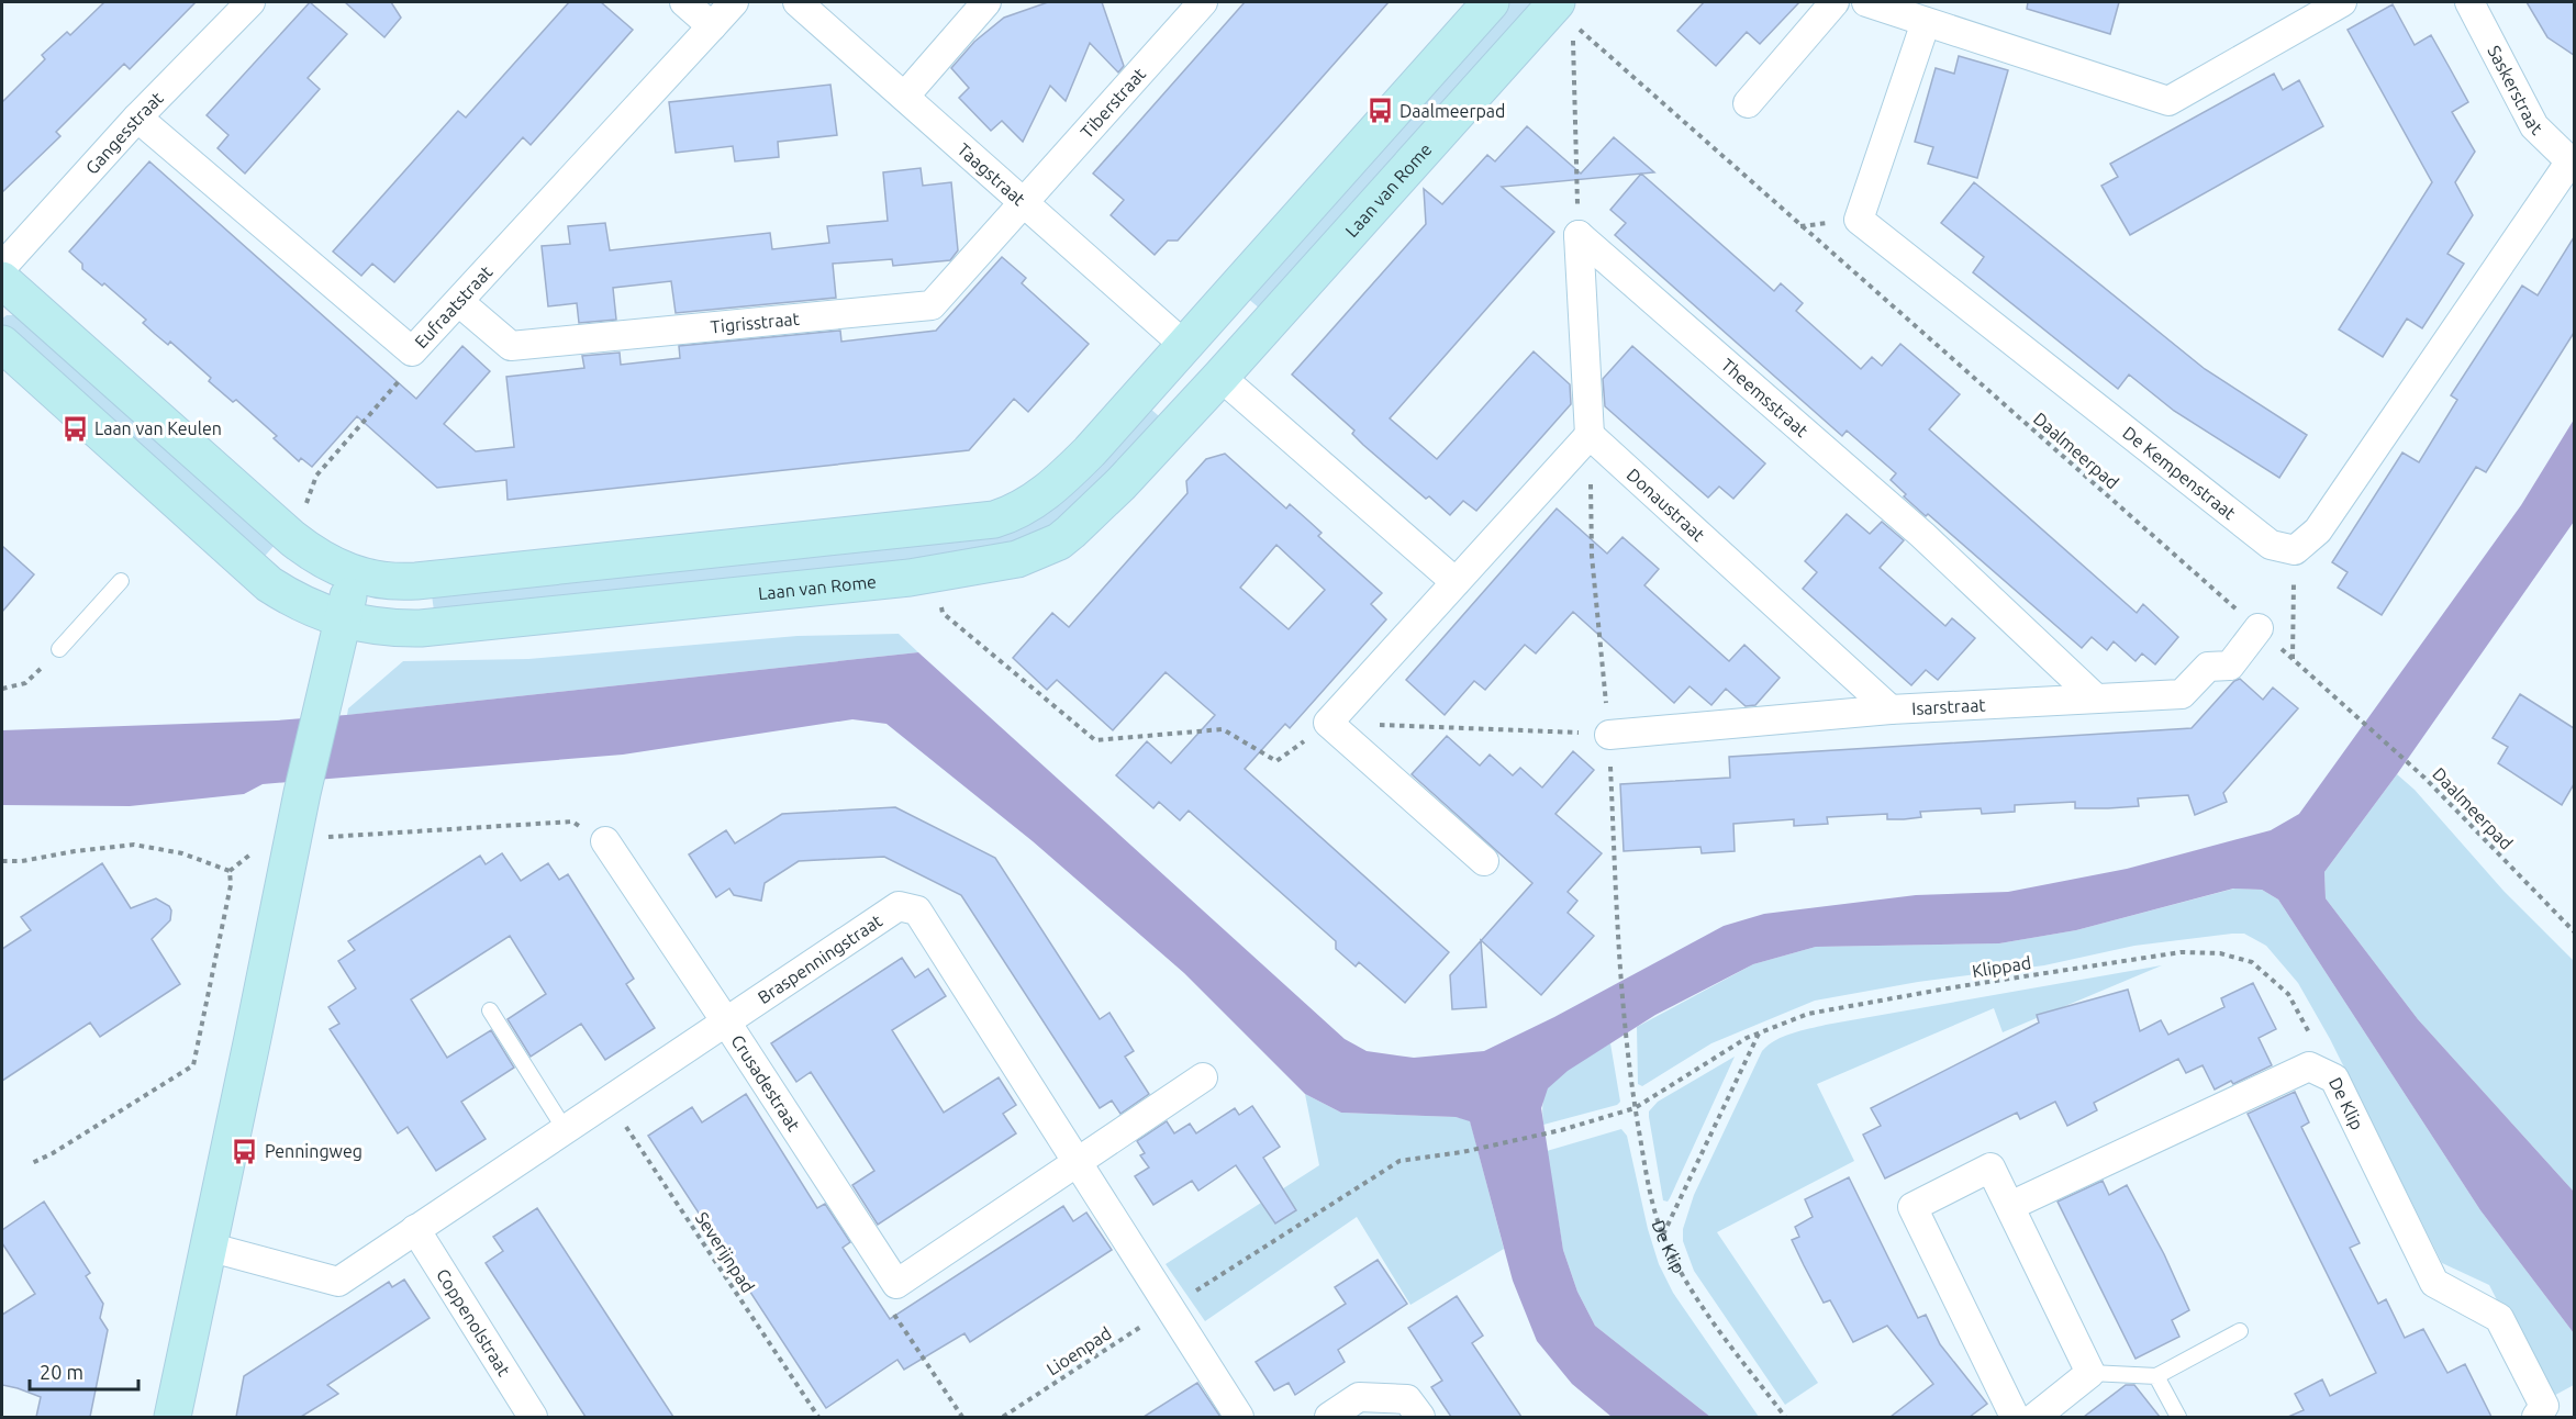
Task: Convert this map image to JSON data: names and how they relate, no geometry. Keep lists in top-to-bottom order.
{
  "streets": {
    "street": [
      "Saskerstraat",
      "Tiberstraat",
      "Gangesstraat",
      "Taagstraat",
      "Laan van Rome",
      "Eufraatstraat",
      "Tigrisstraat",
      "Theemsstraat",
      "De Kempenstraat",
      "Donaustraat",
      "Isarstraat",
      "Braspenningstraat",
      "Crusadestraat",
      "De Klip",
      "Coppenolstraat"
    ],
    "path": [
      "Daalmeerpad",
      "Klippad",
      "Severijnpad",
      "Lioenpad"
    ]
  },
  "crossings": [
    ["Tiberstraat", "Taagstraat"],
    ["Tiberstraat", "Tigrisstraat"],
    ["Gangesstraat", "Eufraatstraat"],
    ["Taagstraat", "Tigrisstraat"],
    ["Laan van Rome", "Daalmeerpad"],
    ["Eufraatstraat", "Tigrisstraat"],
    ["Theemsstraat", "Isarstraat"],
    ["Daalmeerpad", "Isarstraat"],
    ["Donaustraat", "Isarstraat"],
    ["Donaustraat", "De Klip"],
    ["Isarstraat", "De Klip"],
    ["Braspenningstraat", "Crusadestraat"],
    ["Braspenningstraat", "Severijnpad"],
    ["Braspenningstraat", "Coppenolstraat"],
    ["Braspenningstraat", "Lioenpad"],
    ["Klippad", "De Klip"],
    ["Klippad", "Lioenpad"]
  ],
  "places": {
    "bus stop": ["Daalmeerpad", "Laan van Keulen", "Penningweg"]
  },
  "scale_bar": "20 m"
}
